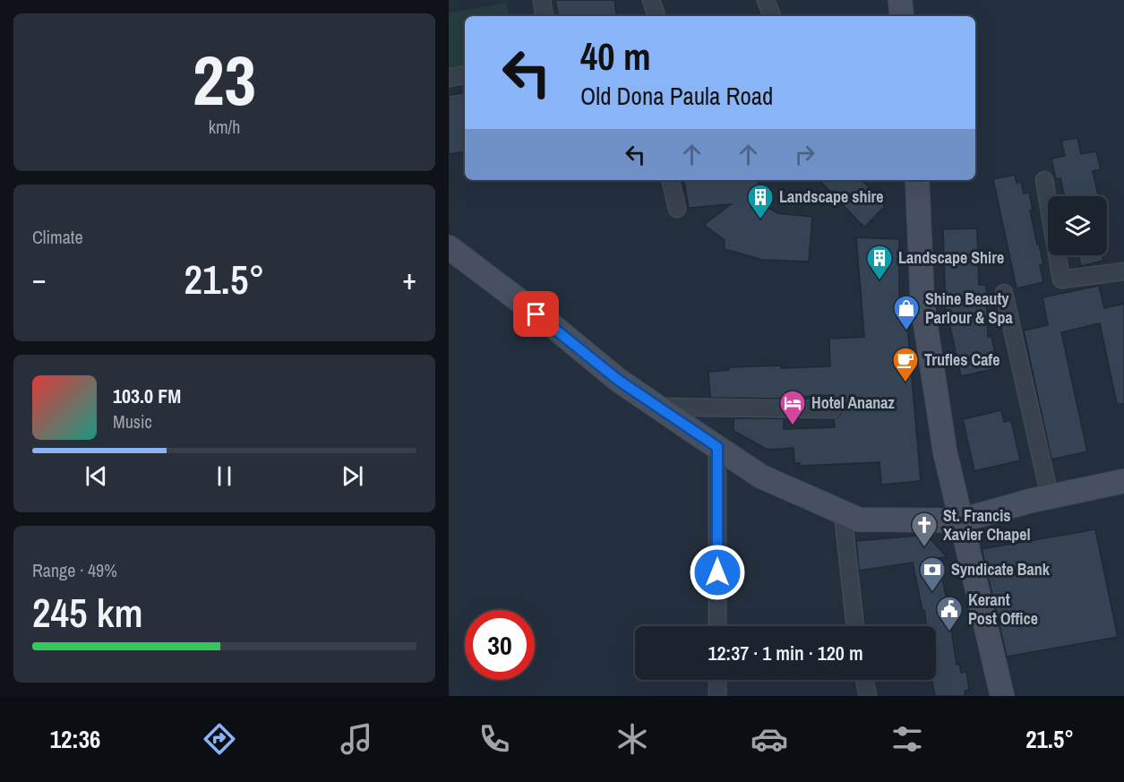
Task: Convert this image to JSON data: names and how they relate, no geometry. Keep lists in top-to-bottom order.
{
  "places": {
    "building": ["Landscape shire", "Landscape Shire"],
    "shop": ["Shine Beauty Parlour & Spa"],
    "cafe": ["Trufles Cafe"],
    "hotel": ["Hotel Ananaz"],
    "church": ["St. Francis Xavier Chapel"],
    "bank": ["Syndicate Bank"],
    "public building": ["Kerant Post Office"]
  },
  "page": {
    "tile": [
      ["23", "km/h"],
      "Climate",
      ["Range · 49%", "245 km"]
    ],
    "turn": ["40 m", "Old Dona Paula Road"],
    "heat": ["−", "21.5°", "+"],
    "song": ["103.0 FM", "Music"],
    "limit": "30",
    "trip": "12:37 · 1 min · 120 m",
    "tabs": ["12:36", "21.5°"]
  }
}
